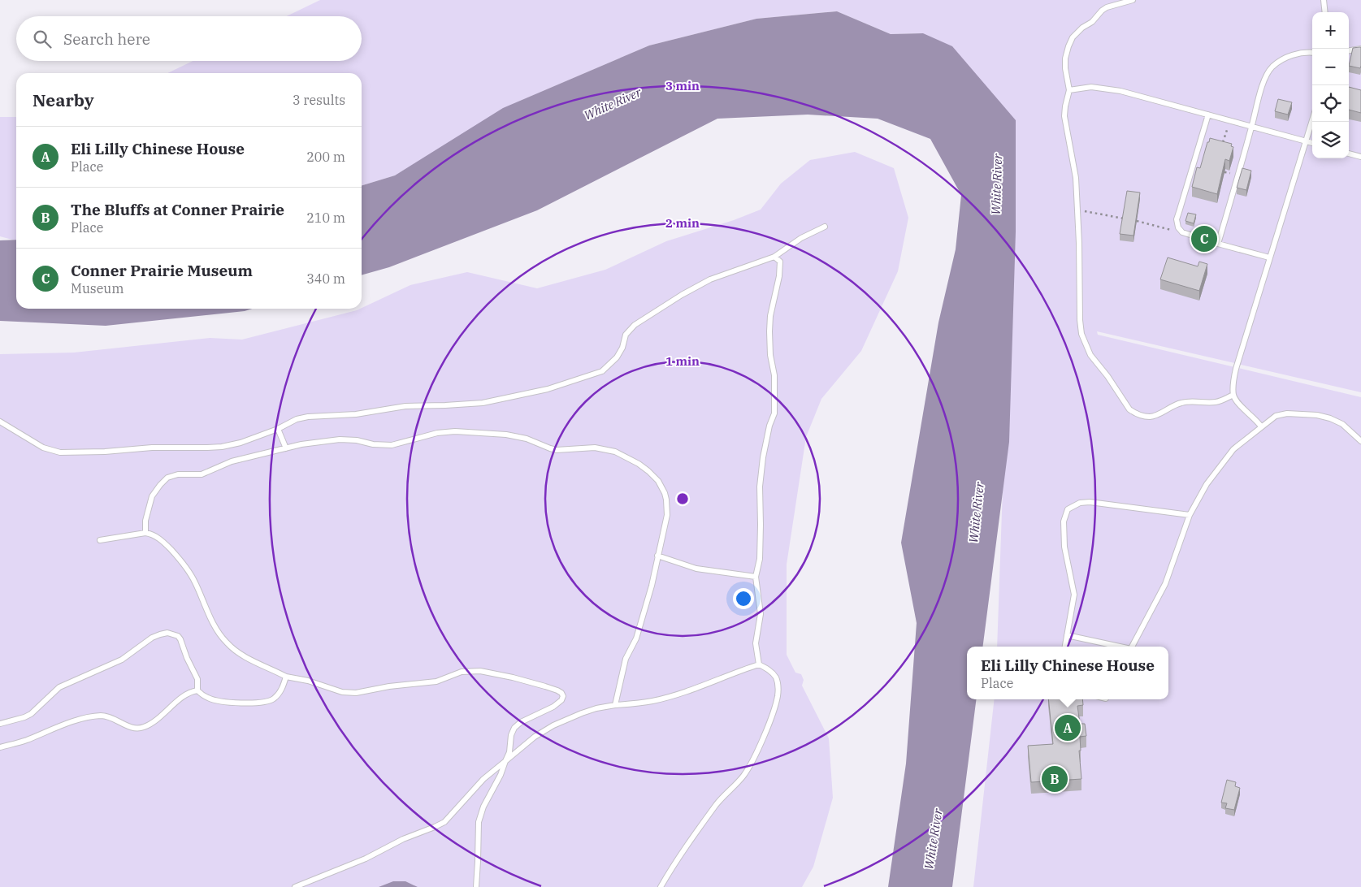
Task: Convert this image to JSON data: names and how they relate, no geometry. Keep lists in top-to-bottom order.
{
  "water": ["White River"],
  "page": {
    "map_buttons": ["+", "−"],
    "search": "Search here",
    "heading": ["Nearby", "3 results"],
    "list": [
      {
        "mark": "A",
        "name": "Eli Lilly Chinese House",
        "note": "Place",
        "value": "200 m"
      },
      {
        "mark": "B",
        "name": "The Bluffs at Conner Prairie",
        "note": "Place",
        "value": "210 m"
      },
      {
        "mark": "C",
        "name": "Conner Prairie Museum",
        "note": "Museum",
        "value": "340 m"
      }
    ],
    "pins": ["C", "A", "B"],
    "popup": ["Eli Lilly Chinese House", "Place"]
  },
  "rings": ["3 min", "2 min", "1 min"]
}
